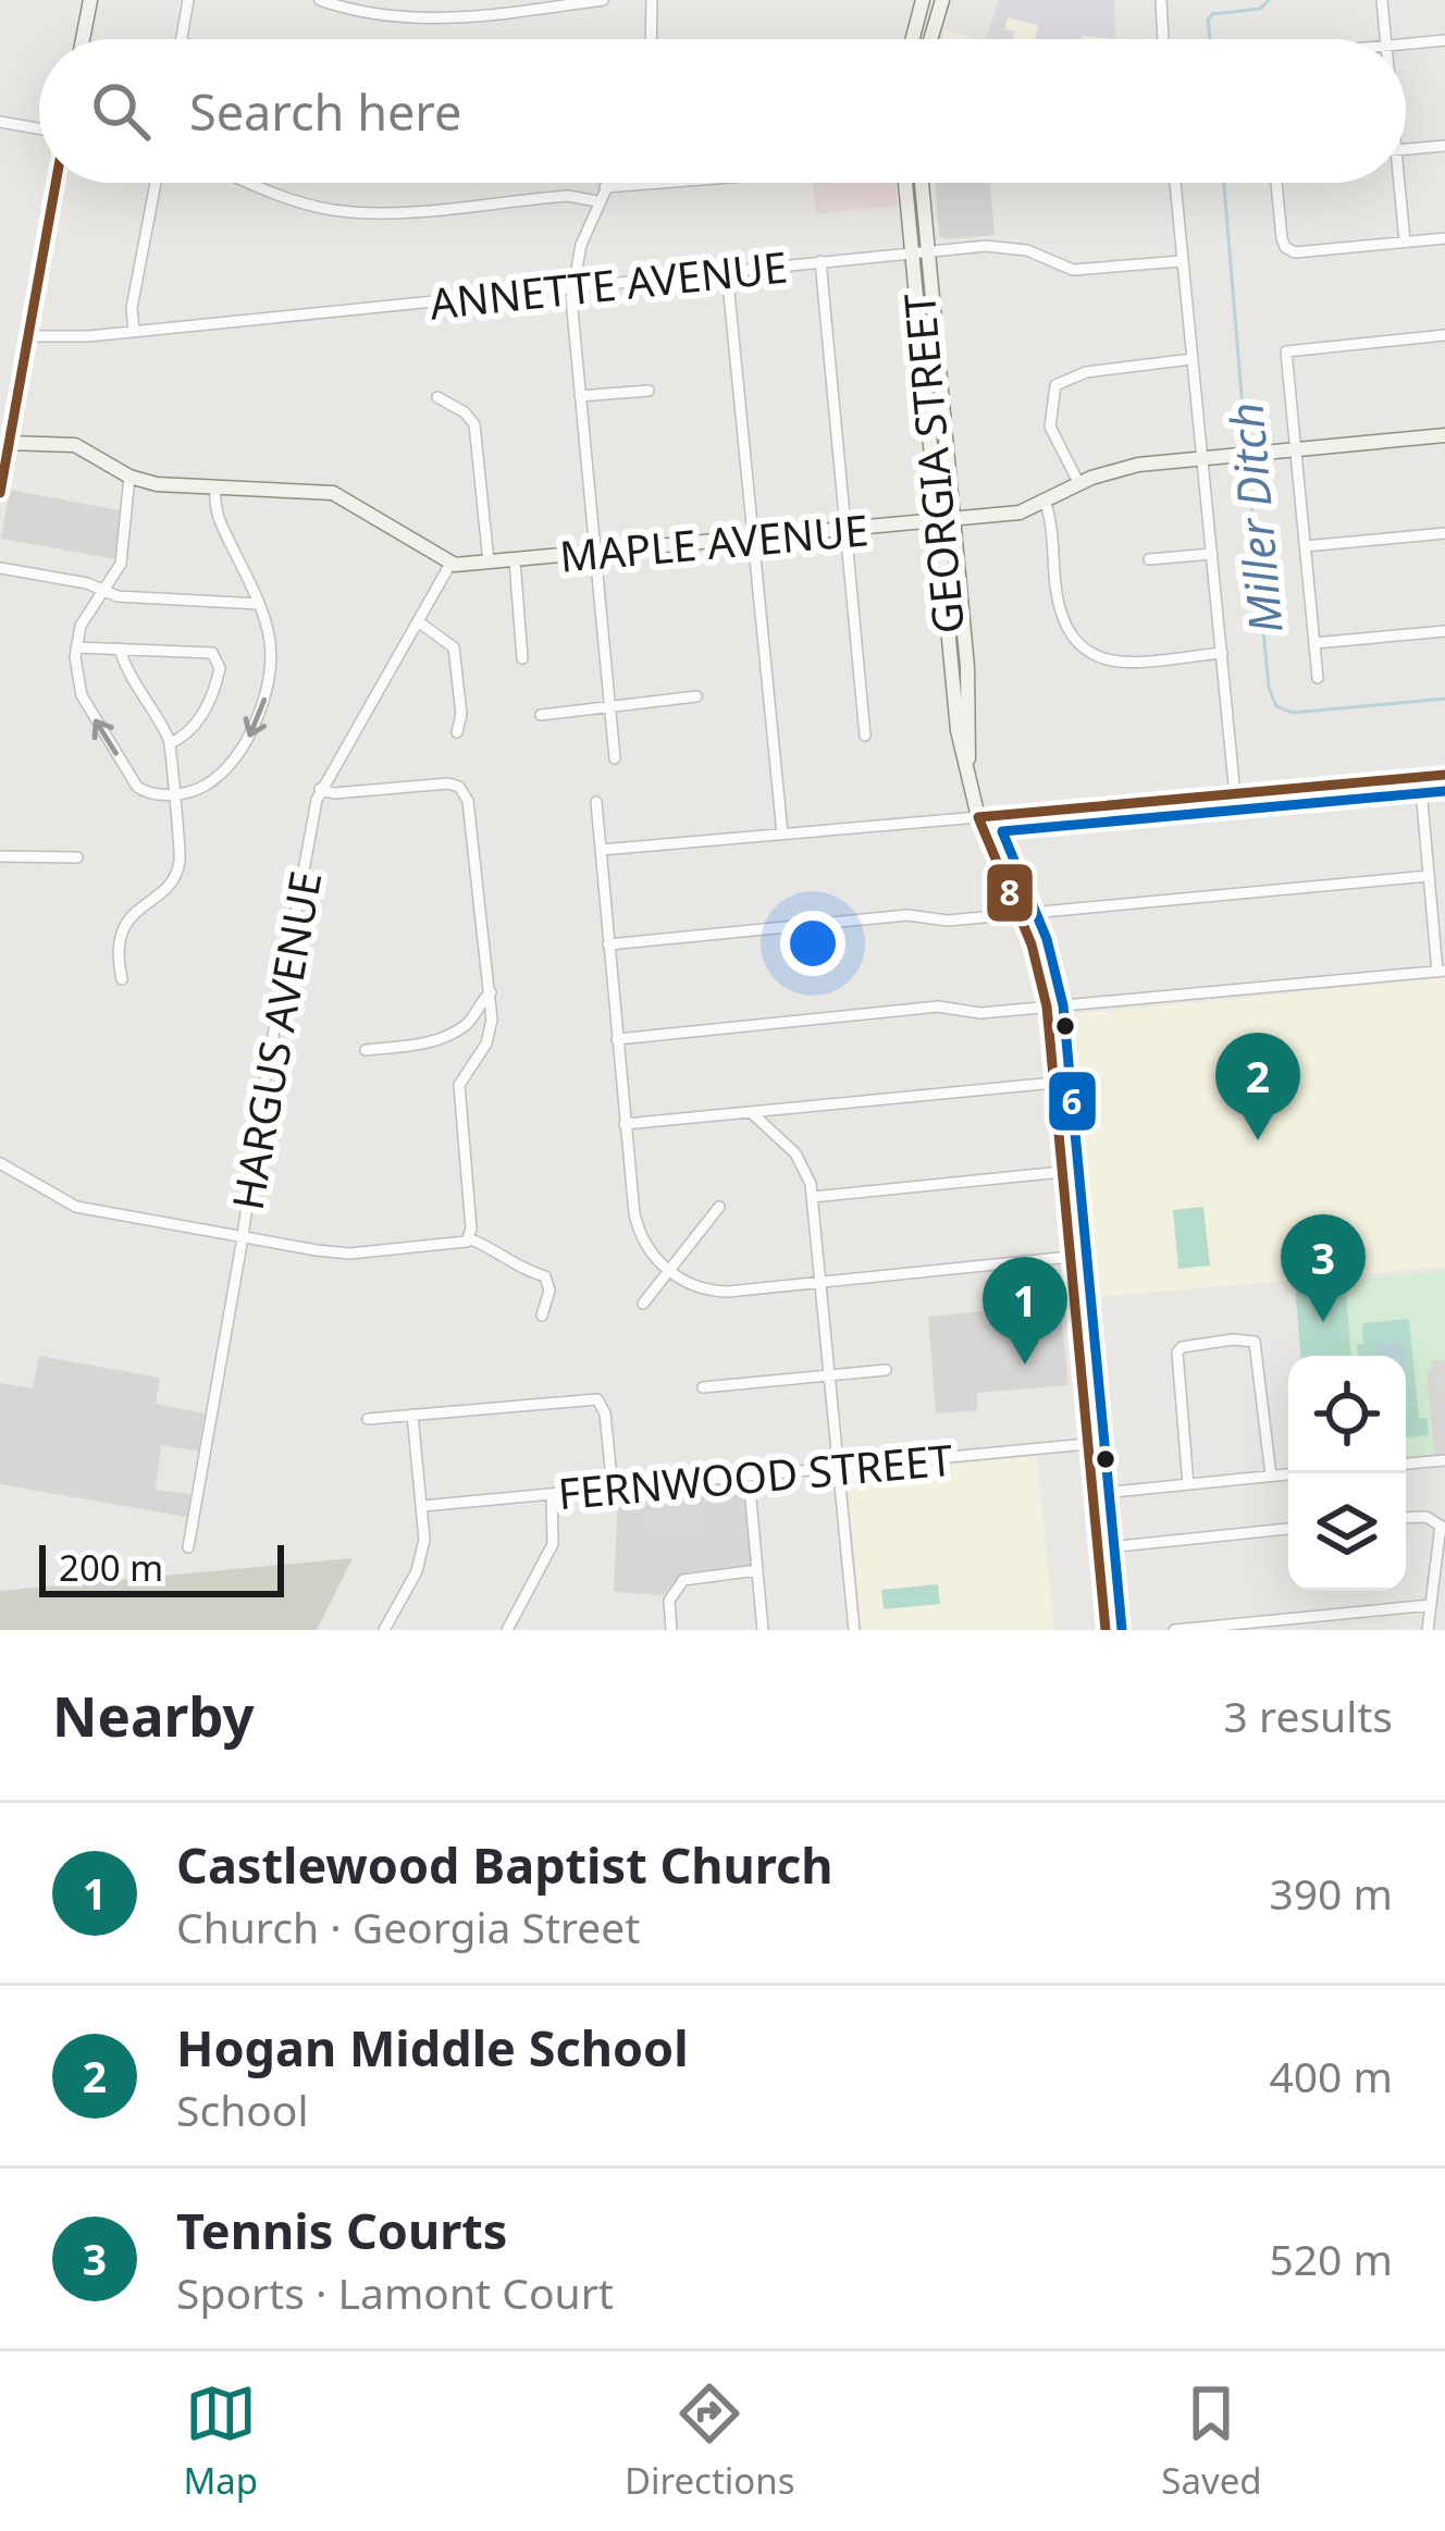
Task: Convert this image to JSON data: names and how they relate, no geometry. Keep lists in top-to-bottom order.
{
  "streets": {
    "main road": ["GEORGIA STREET", "MAPLE AVENUE"],
    "street": ["ANNETTE AVENUE", "HARGUS AVENUE", "FERNWOOD STREET"]
  },
  "crossings": [
    ["ANNETTE AVENUE", "GEORGIA STREET"],
    ["GEORGIA STREET", "MAPLE AVENUE"],
    ["GEORGIA STREET", "FERNWOOD STREET"],
    ["MAPLE AVENUE", "HARGUS AVENUE"]
  ],
  "water": ["Miller Ditch"],
  "lines": ["transit line 8", "transit line 6"],
  "scale_bar": "200 m",
  "page": {
    "search": "Search here",
    "pins": ["2", "3", "1"],
    "scale": "200 m",
    "heading": ["Nearby", "3 results"],
    "list": [
      {
        "mark": "1",
        "name": "Castlewood Baptist Church",
        "note": "Church · Georgia Street",
        "value": "390 m"
      },
      {
        "mark": "2",
        "name": "Hogan Middle School",
        "note": "School",
        "value": "400 m"
      },
      {
        "mark": "3",
        "name": "Tennis Courts",
        "note": "Sports · Lamont Court",
        "value": "520 m"
      }
    ],
    "nav": ["Map", "Directions", "Saved"]
  }
}
